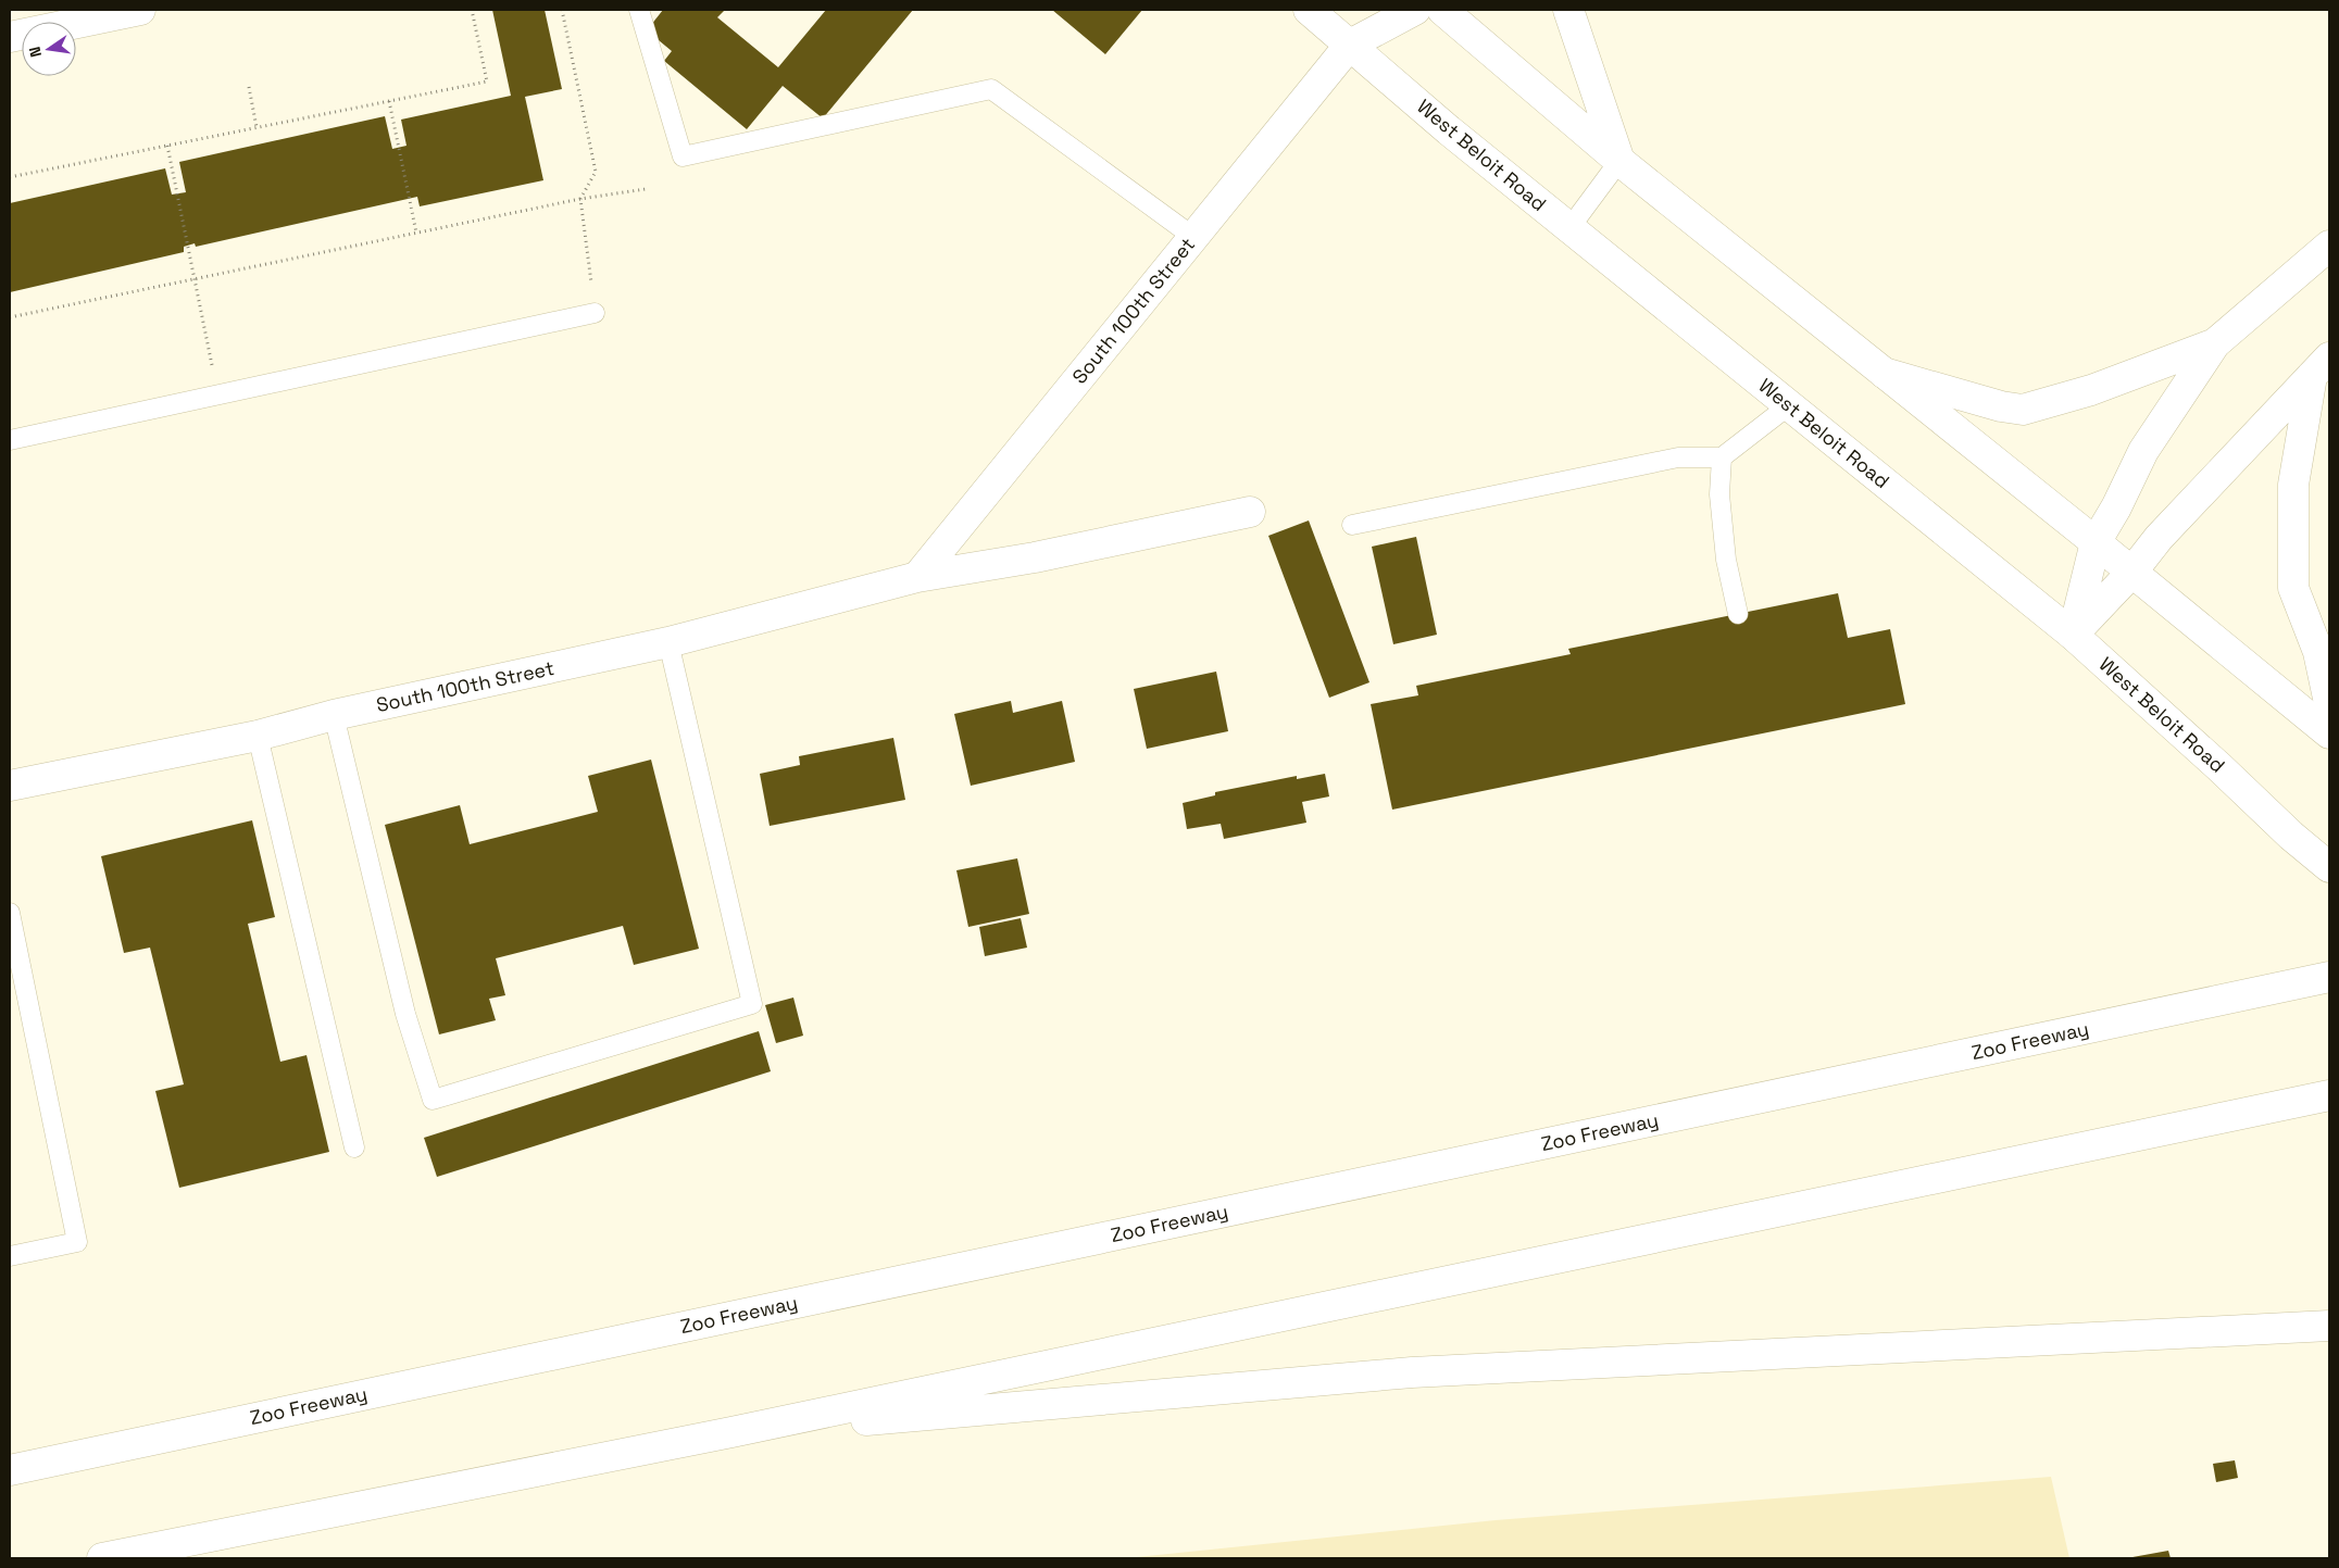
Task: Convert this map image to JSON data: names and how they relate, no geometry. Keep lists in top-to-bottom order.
{
  "streets": {
    "main road": ["West Beloit Road", "South 100th Street", "Zoo Freeway"]
  },
  "crossings": [
    ["West Beloit Road", "South 100th Street"]
  ],
  "north": "left"
}
